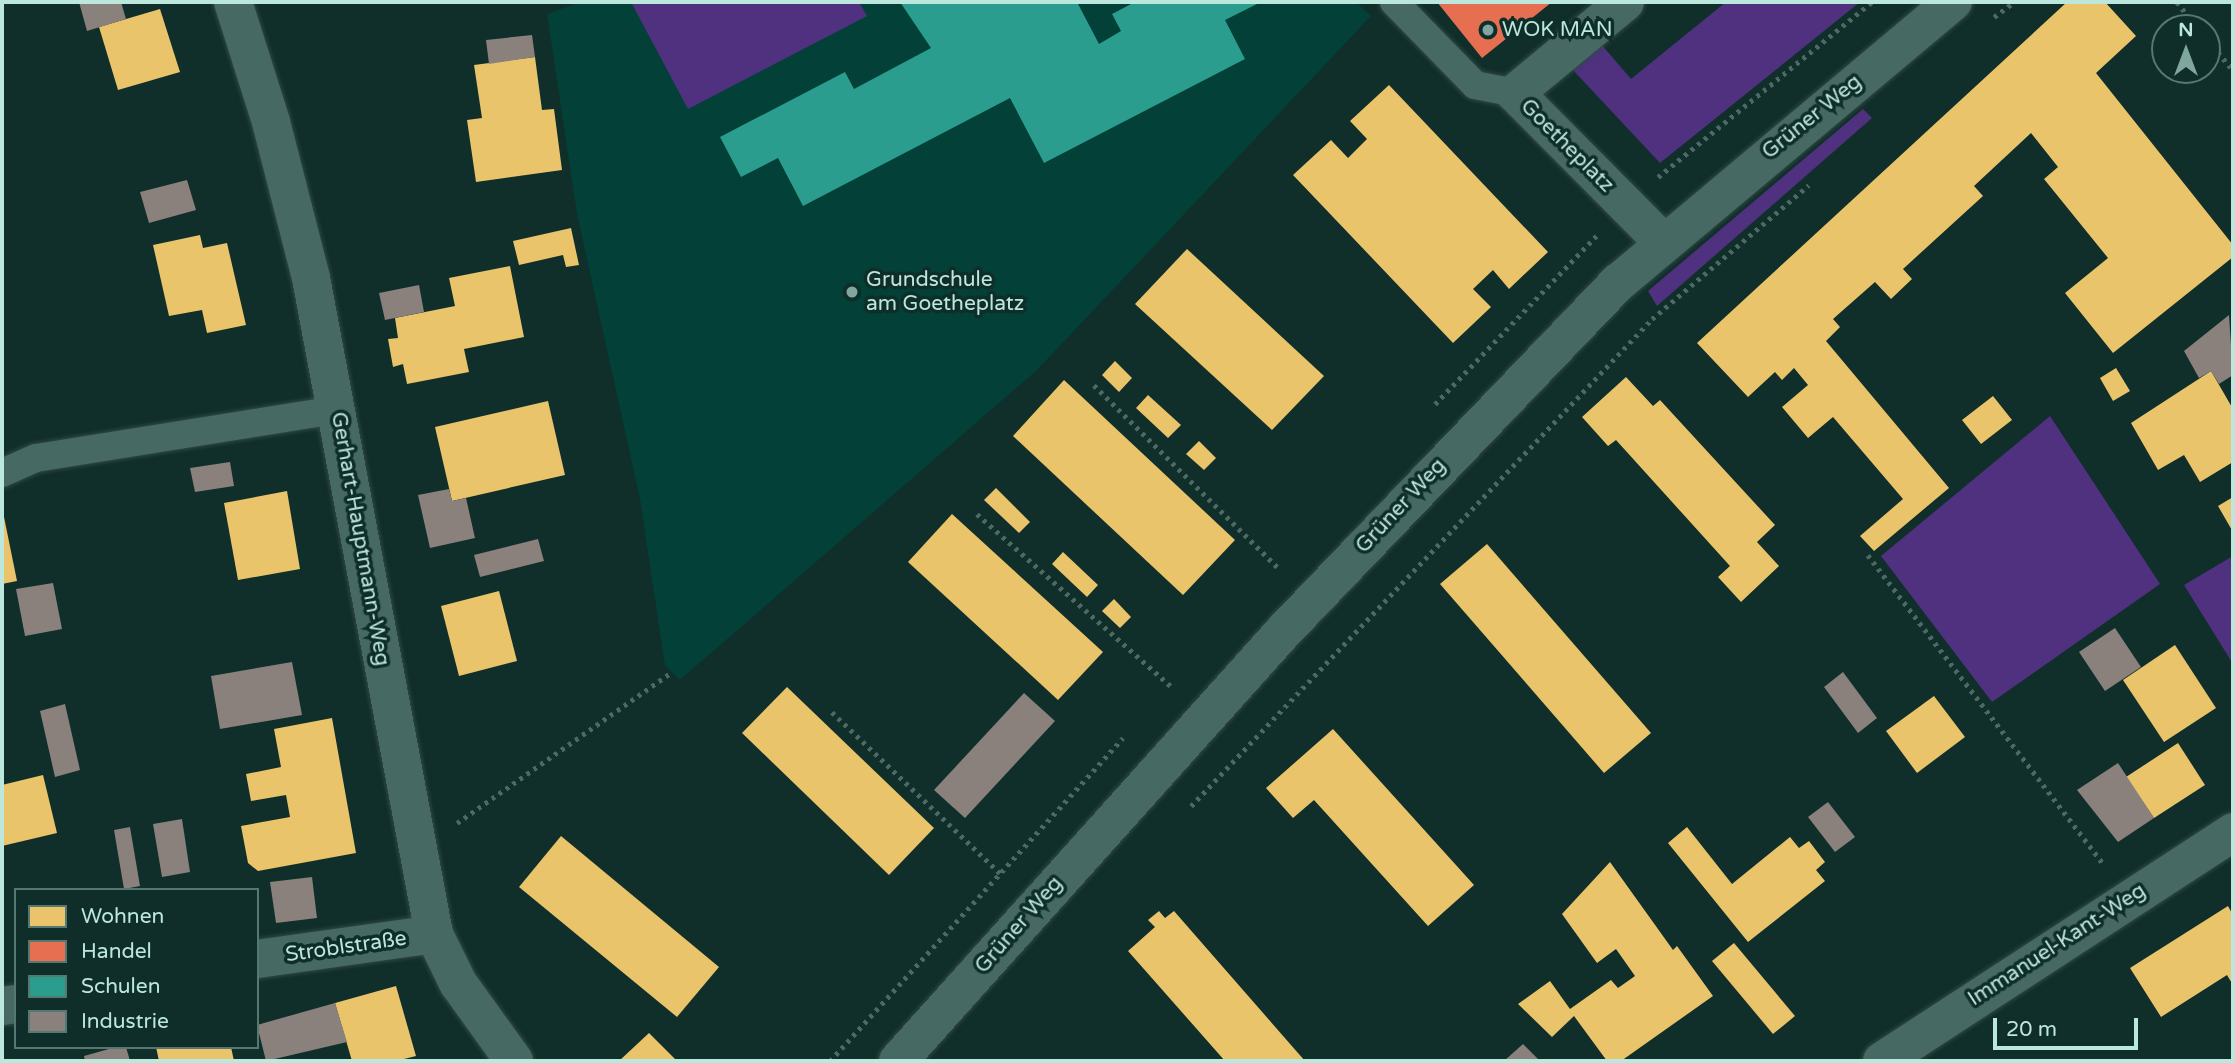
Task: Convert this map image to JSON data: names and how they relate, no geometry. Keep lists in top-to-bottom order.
{
  "streets": {
    "street": [
      "Grüner Weg",
      "Goetheplatz",
      "Gerhart-Hauptmann-Weg",
      "Immanuel-Kant-Weg",
      "Stroblstraße"
    ]
  },
  "crossings": [
    ["Grüner Weg", "Goetheplatz"],
    ["Gerhart-Hauptmann-Weg", "Stroblstraße"]
  ],
  "places": ["WOK MAN", "Grundschule am Goetheplatz"],
  "legend": [
    "Wohnen",
    "Handel",
    "Schulen",
    "Industrie"
  ],
  "scale_bar": "20 m",
  "north": "top"
}
